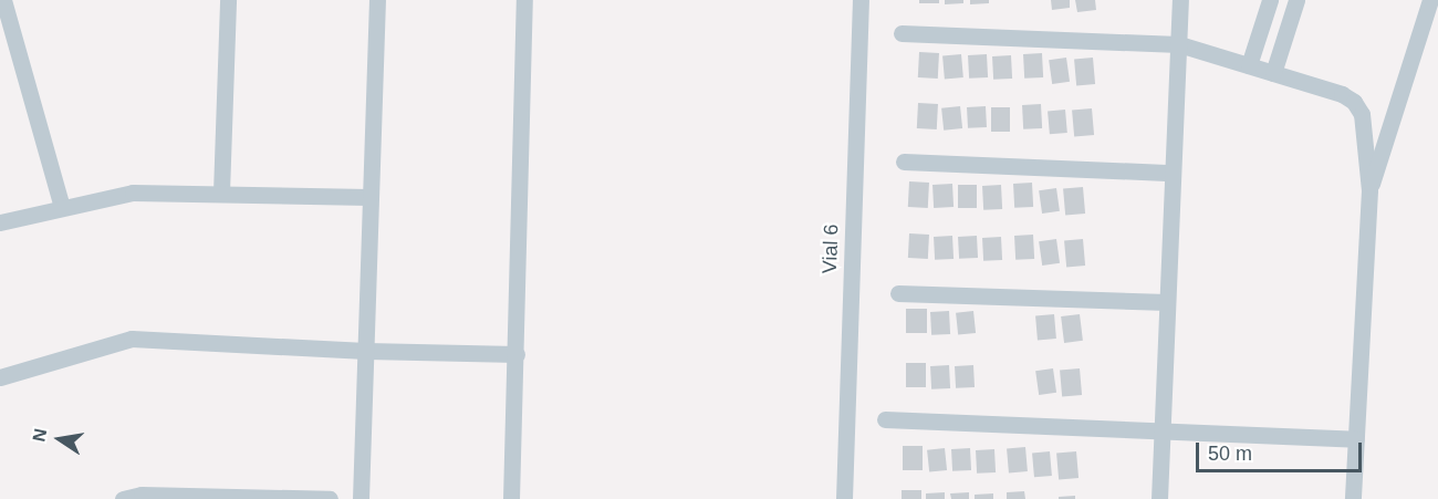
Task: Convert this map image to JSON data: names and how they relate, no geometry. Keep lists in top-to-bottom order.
{
  "streets": {
    "street": ["Vial 6"]
  },
  "scale_bar": "50 m",
  "north": "left"
}
